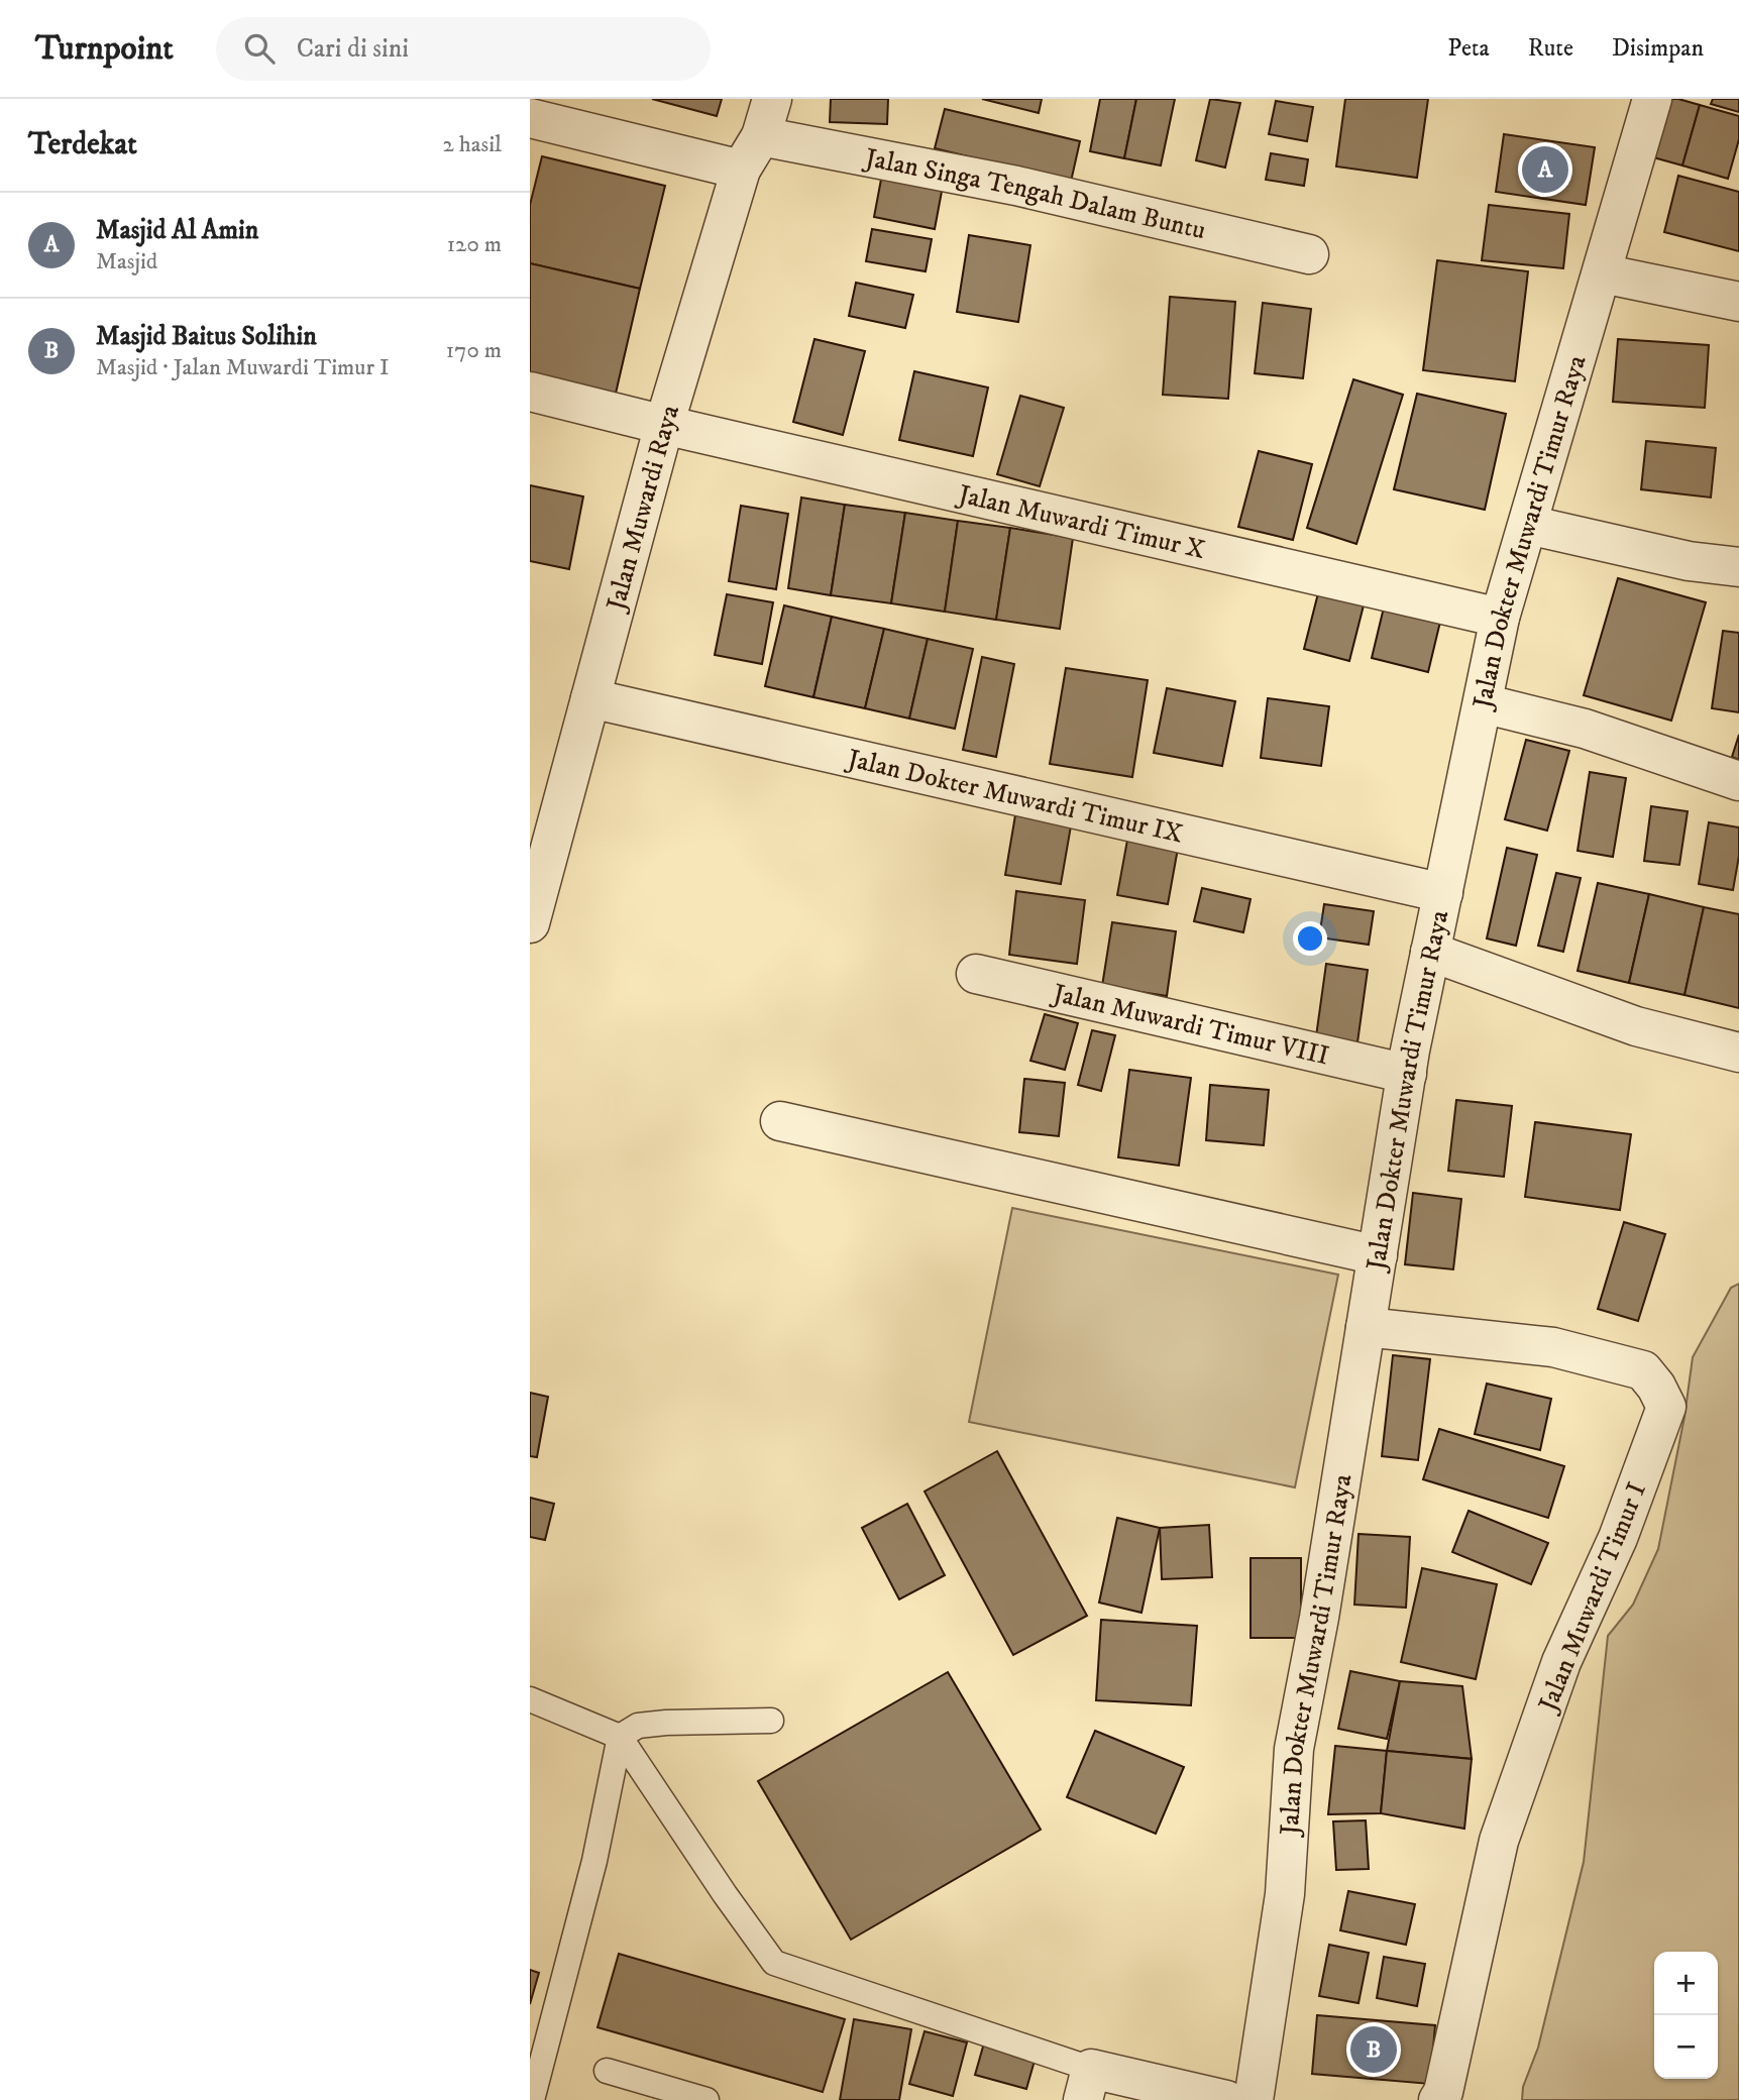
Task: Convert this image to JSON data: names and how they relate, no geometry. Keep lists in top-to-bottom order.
{
  "streets": {
    "street": [
      "Jalan Singa Tengah Dalam Buntu",
      "Jalan Muwardi Raya",
      "Jalan Muwardi Timur X",
      "Jalan Dokter Muwardi Timur Raya",
      "Jalan Dokter Muwardi Timur IX",
      "Jalan Muwardi Timur VIII",
      "Jalan Muwardi Timur I"
    ]
  },
  "crossings": [
    ["Jalan Singa Tengah Dalam Buntu", "Jalan Muwardi Raya"],
    ["Jalan Muwardi Raya", "Jalan Muwardi Timur X"],
    ["Jalan Muwardi Raya", "Jalan Dokter Muwardi Timur IX"],
    ["Jalan Muwardi Timur X", "Jalan Dokter Muwardi Timur Raya"],
    ["Jalan Dokter Muwardi Timur Raya", "Jalan Dokter Muwardi Timur IX"],
    ["Jalan Dokter Muwardi Timur Raya", "Jalan Muwardi Timur VIII"],
    ["Jalan Dokter Muwardi Timur Raya", "Jalan Muwardi Timur I"]
  ],
  "page": {
    "header": "Turnpoint",
    "search": "Cari di sini",
    "nav": ["Peta", "Rute", "Disimpan"],
    "heading": ["Terdekat", "2 hasil"],
    "pins": ["A", "B"],
    "list": [
      {
        "mark": "A",
        "name": "Masjid Al Amin",
        "note": "Masjid",
        "value": "120 m"
      },
      {
        "mark": "B",
        "name": "Masjid Baitus Solihin",
        "note": "Masjid · Jalan Muwardi Timur I",
        "value": "170 m"
      }
    ],
    "map_buttons": ["+", "−"]
  }
}
